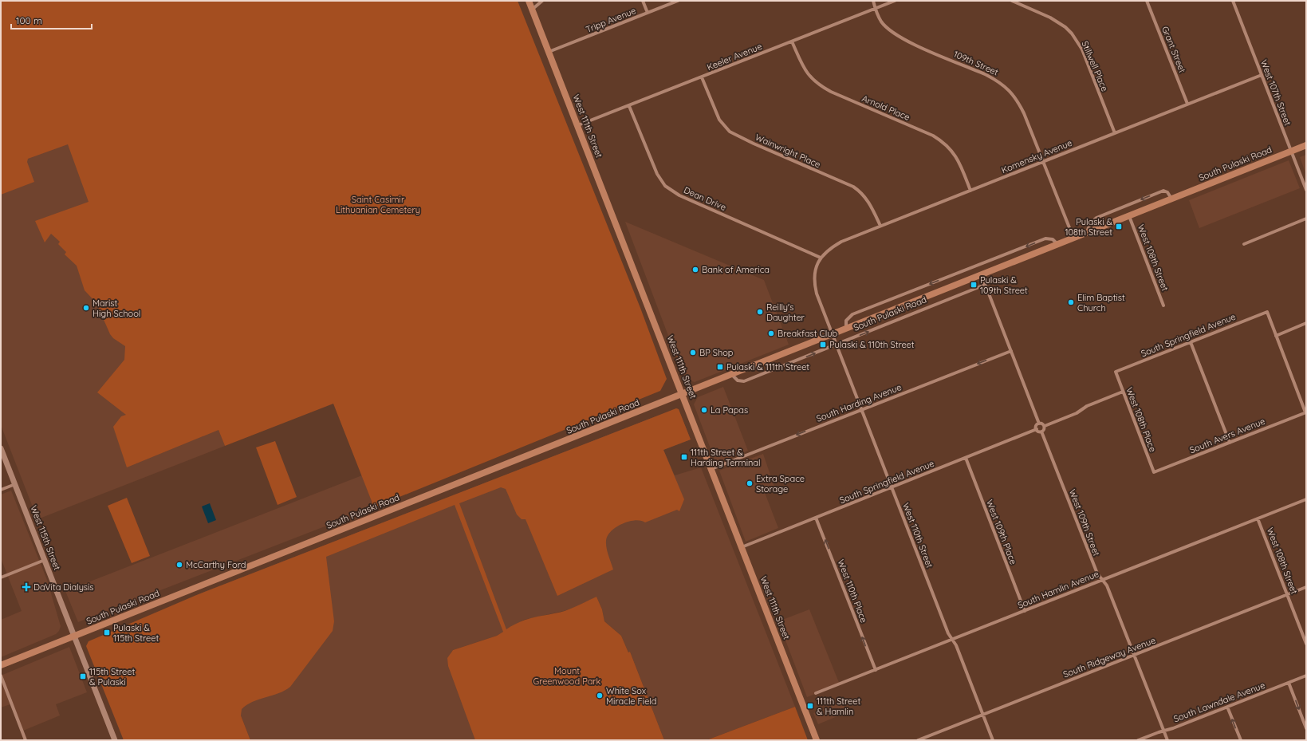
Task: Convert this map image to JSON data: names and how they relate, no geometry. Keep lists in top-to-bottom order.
{
  "streets": {
    "main road": ["West 111th Street", "South Pulaski Road"],
    "street": [
      "Tripp Avenue",
      "Grant Street",
      "Keeler Avenue",
      "109th Street",
      "Stillwell Place",
      "West 107th Street",
      "Arnold Place",
      "Wainwright Place",
      "Komensky Avenue",
      "Dean Drive",
      "West 108th Street",
      "South Springfield Avenue",
      "South Harding Avenue",
      "West 108th Place",
      "South Avers Avenue",
      "West 109th Street",
      "West 109th Place",
      "West 110th Street",
      "West 115th Street",
      "South Hamlin Avenue",
      "West 110th Place",
      "South Ridgeway Avenue",
      "South Lawndale Avenue"
    ]
  },
  "crossings": [
    ["Tripp Avenue", "West 111th Street"],
    ["Grant Street", "Komensky Avenue"],
    ["Keeler Avenue", "109th Street"],
    ["Keeler Avenue", "Arnold Place"],
    ["Keeler Avenue", "West 111th Street"],
    ["Keeler Avenue", "Wainwright Place"],
    ["Keeler Avenue", "Dean Drive"],
    ["109th Street", "Komensky Avenue"],
    ["109th Street", "South Pulaski Road"],
    ["Stillwell Place", "Komensky Avenue"],
    ["West 107th Street", "Komensky Avenue"],
    ["West 107th Street", "South Pulaski Road"],
    ["Arnold Place", "Komensky Avenue"],
    ["West 111th Street", "South Pulaski Road"],
    ["West 111th Street", "South Springfield Avenue"],
    ["West 111th Street", "South Harding Avenue"],
    ["Wainwright Place", "Komensky Avenue"],
    ["Komensky Avenue", "Dean Drive"],
    ["Komensky Avenue", "West 110th Street"],
    ["South Pulaski Road", "West 108th Street"],
    ["South Pulaski Road", "West 110th Street"],
    ["South Pulaski Road", "West 115th Street"],
    ["Dean Drive", "West 110th Street"],
    ["West 108th Street", "South Hamlin Avenue"],
    ["West 108th Street", "South Ridgeway Avenue"],
    ["South Springfield Avenue", "West 108th Place"],
    ["South Springfield Avenue", "West 109th Street"],
    ["South Springfield Avenue", "West 109th Place"],
    ["South Springfield Avenue", "West 110th Street"],
    ["South Springfield Avenue", "West 110th Place"],
    ["South Harding Avenue", "West 110th Street"],
    ["West 108th Place", "South Avers Avenue"],
    ["West 109th Street", "South Hamlin Avenue"],
    ["West 109th Street", "South Ridgeway Avenue"],
    ["West 109th Street", "South Lawndale Avenue"],
    ["West 109th Place", "South Hamlin Avenue"],
    ["West 110th Street", "South Hamlin Avenue"],
    ["West 110th Street", "South Ridgeway Avenue"],
    ["South Hamlin Avenue", "West 110th Place"]
  ],
  "one_way": ["South Harding Avenue", "West 110th Place"],
  "parks": ["Saint Casimir Lithuanian Cemetery", "Mount Greenwood Park"],
  "places": {
    "transit": [
      "Pulaski & 108th Street",
      "Pulaski & 109th Street",
      "Pulaski & 110th Street",
      "Pulaski & 111th Street",
      "111th Street & Harding Terminal",
      "Pulaski & 115th Street",
      "115th Street & Pulaski",
      "111th Street & Hamlin"
    ],
    "other": [
      "Bank of America",
      "Elim Baptist Church",
      "Marist High School",
      "Reilly's Daughter",
      "Breakfast Club",
      "BP Shop",
      "La Papas",
      "Extra Space Storage",
      "McCarthy Ford",
      "White Sox Miracle Field"
    ],
    "health": ["DaVita Dialysis"]
  },
  "scale_bar": "100 m"
}
